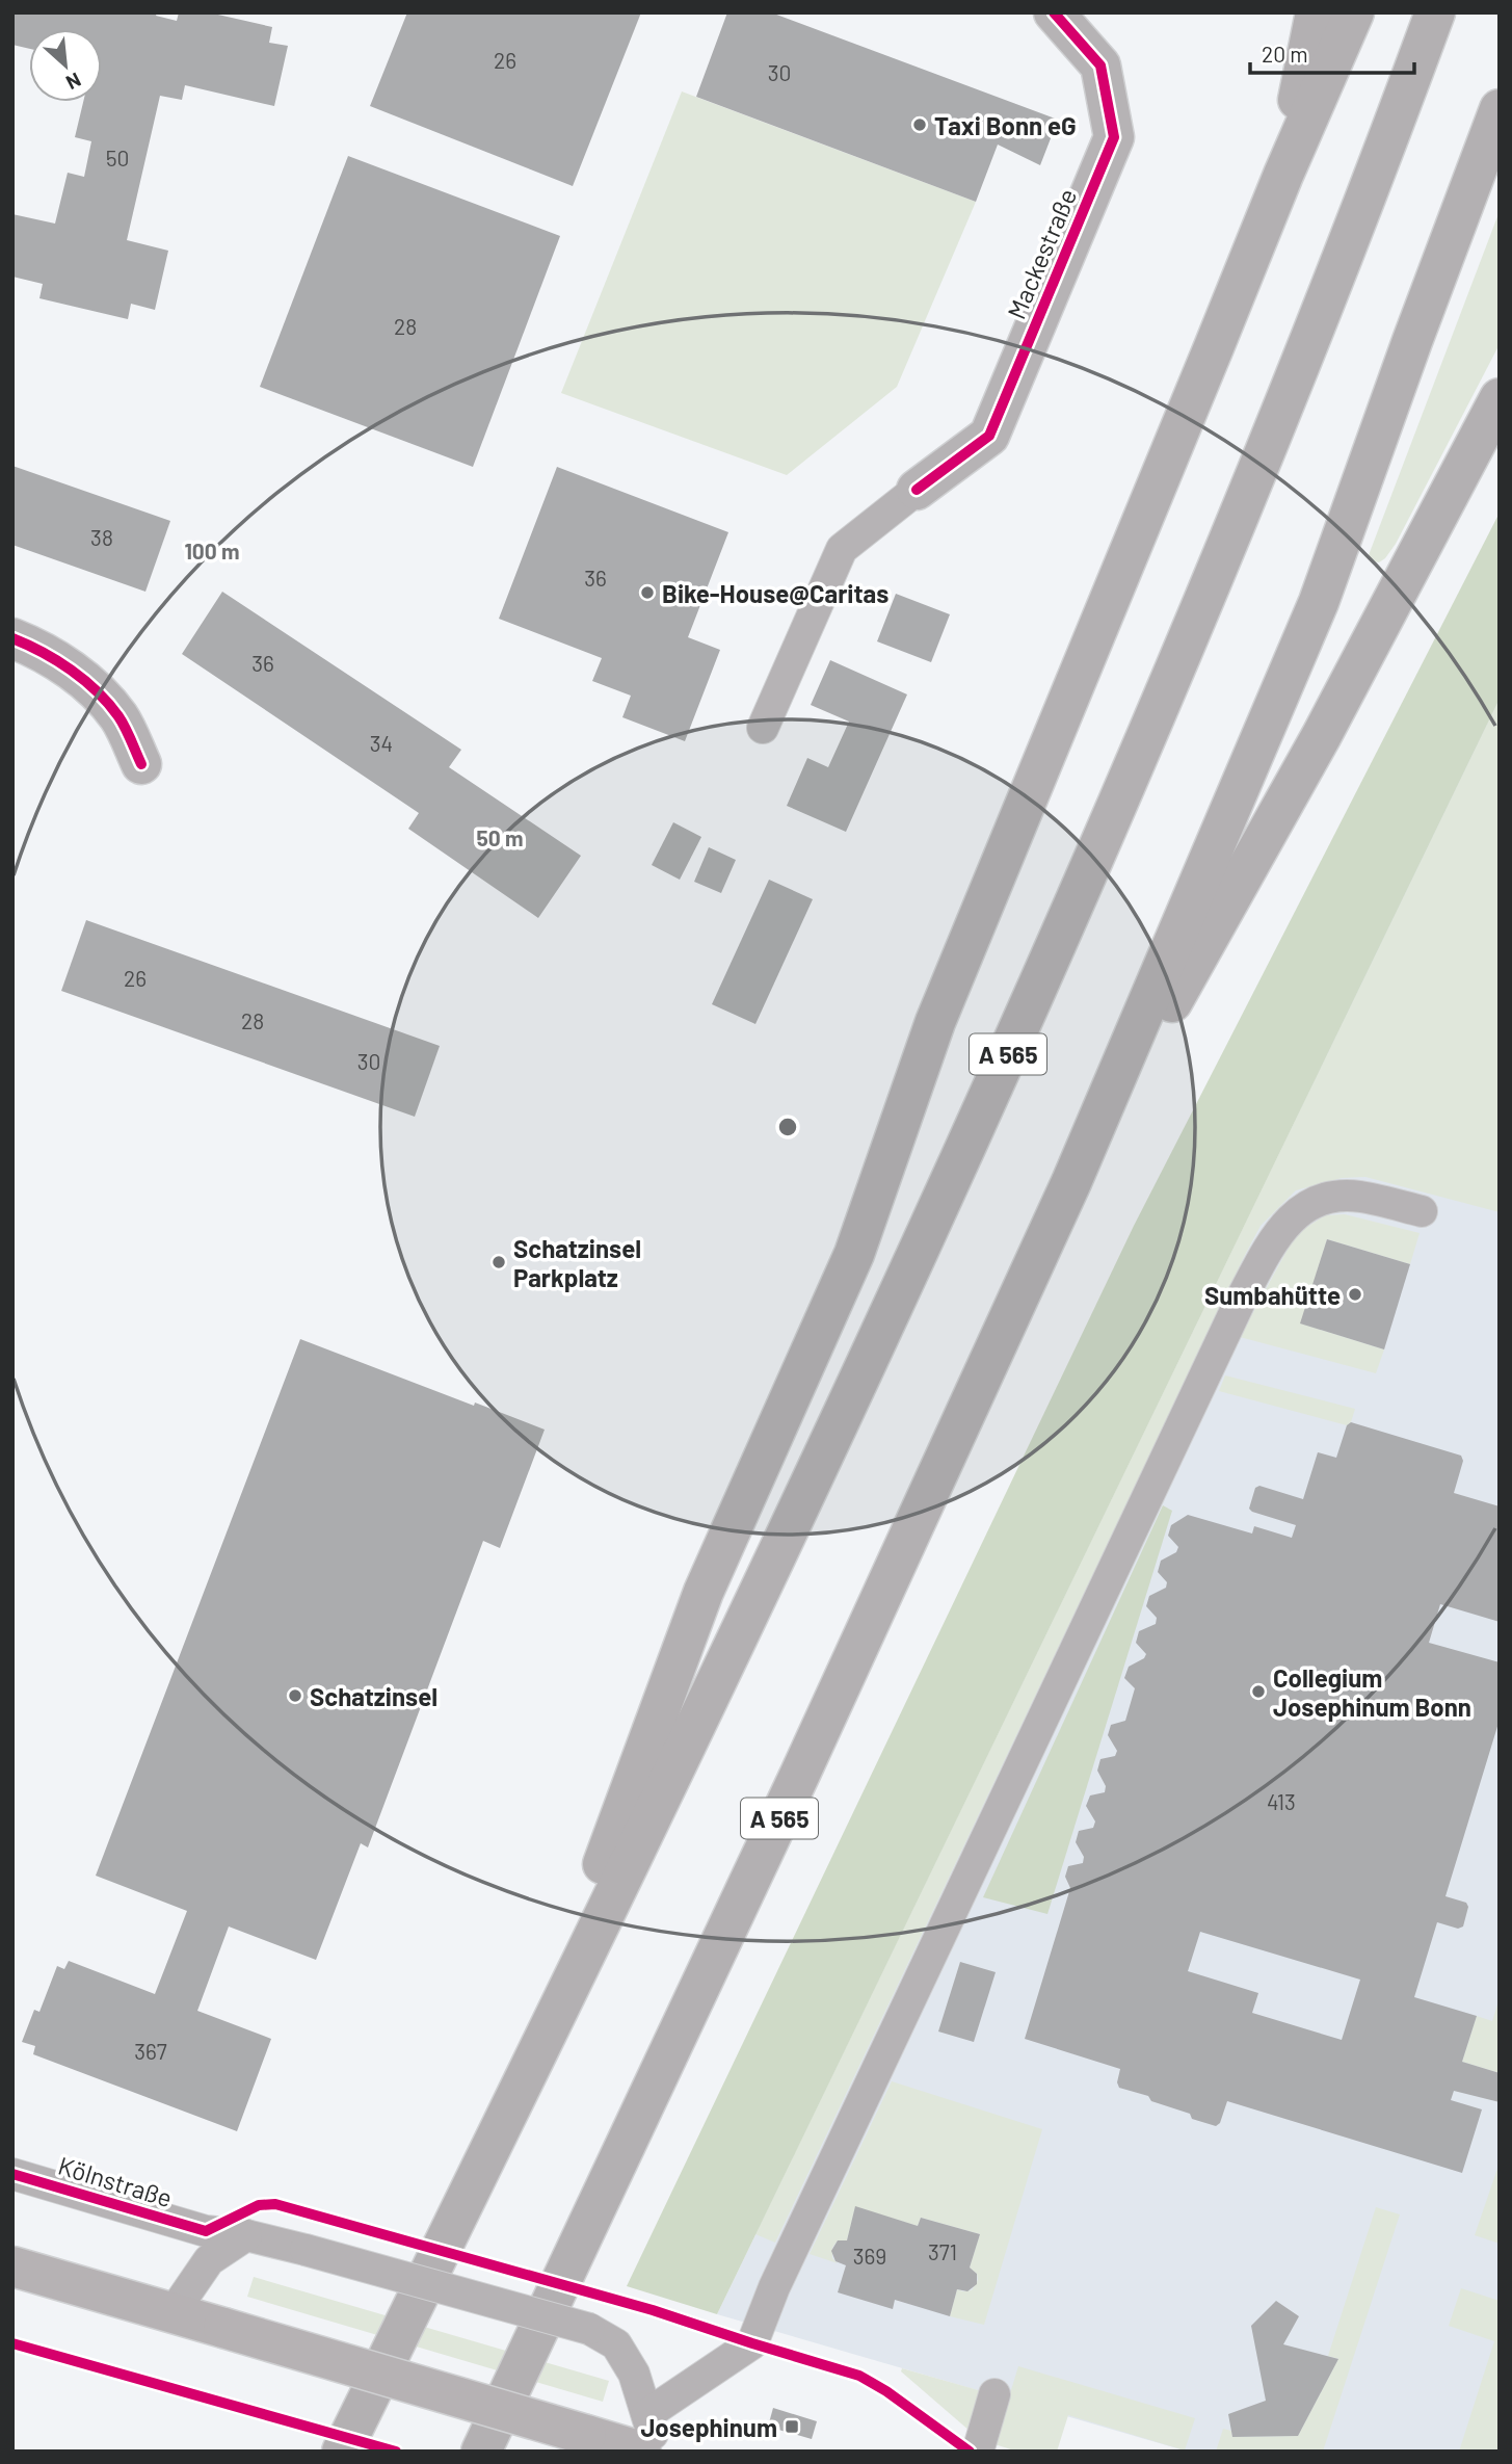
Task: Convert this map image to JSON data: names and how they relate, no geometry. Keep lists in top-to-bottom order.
{
  "streets": {
    "highway": ["A 565"],
    "street": ["Mackestraße"],
    "lane": ["Kölnstraße"]
  },
  "places": {
    "other": [
      "Taxi Bonn eG",
      "Bike-House@Caritas",
      "Schatzinsel Parkplatz",
      "Sumbahütte",
      "Collegium Josephinum Bonn",
      "Schatzinsel"
    ],
    "transit": ["Josephinum"]
  },
  "house_numbers": [
    "26",
    "30",
    "50",
    "28",
    "38",
    "36",
    "36",
    "34",
    "26",
    "28",
    "30",
    "413",
    "367",
    "371",
    "369"
  ],
  "scale_bar": "20 m",
  "north": "bottom right",
  "rings": ["100 m", "50 m"]
}
